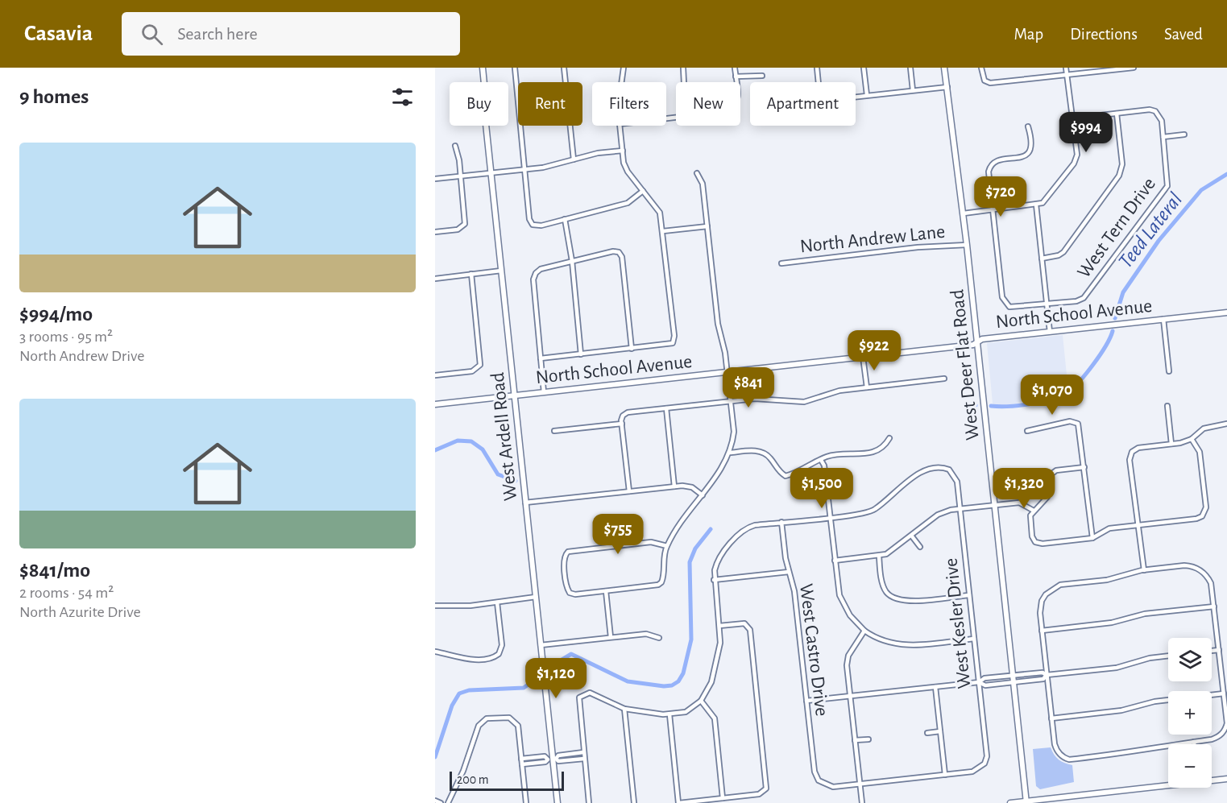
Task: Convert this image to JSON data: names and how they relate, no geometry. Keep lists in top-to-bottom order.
{
  "streets": {
    "street": [
      "West Tern Drive",
      "North Andrew Lane",
      "North School Avenue",
      "West Deer Flat Road",
      "West Ardell Road",
      "West Kesler Drive",
      "West Castro Drive"
    ]
  },
  "crossings": [
    ["North Andrew Lane", "West Deer Flat Road"],
    ["North School Avenue", "West Deer Flat Road"],
    ["North School Avenue", "West Ardell Road"]
  ],
  "water": ["Teed Lateral"],
  "scale_bar": "200 m",
  "page": {
    "header": "Casavia",
    "search": "Search here",
    "nav": ["Map", "Directions", "Saved"],
    "heading": "9 homes",
    "chip": [
      "Buy",
      "Rent",
      "Filters",
      "New",
      "Apartment"
    ],
    "price": [
      "$994",
      "$720",
      "$922",
      "$841",
      "$1,070",
      "$1,500",
      "$1,320",
      "$755",
      "$1,120"
    ],
    "list": [
      {
        "name": "$994/mo",
        "note": "3 rooms · 95 m² · North Andrew Drive"
      },
      {
        "name": "$841/mo",
        "note": "2 rooms · 54 m² · North Azurite Drive"
      }
    ],
    "map_buttons": ["+", "−"],
    "scale": "200 m"
  }
}
